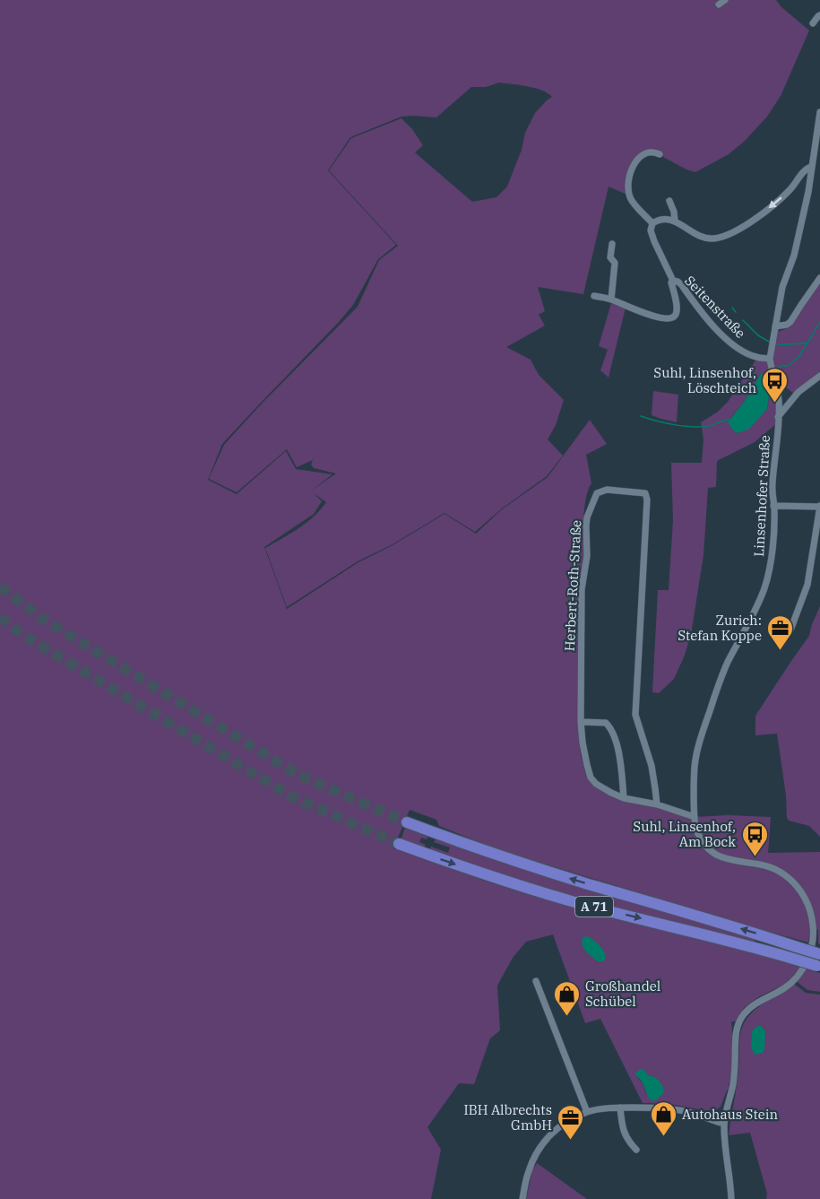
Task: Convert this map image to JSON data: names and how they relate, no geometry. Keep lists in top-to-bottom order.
{
  "streets": {
    "highway": ["A 71"],
    "street": ["Seitenstraße", "Linsenhofer Straße", "Herbert-Roth-Straße"]
  },
  "crossings": [
    ["Seitenstraße", "Linsenhofer Straße"],
    ["Linsenhofer Straße", "Herbert-Roth-Straße"]
  ],
  "places": {
    "bus stop": ["Suhl, Linsenhof, Löschteich", "Suhl, Linsenhof, Am Bock"],
    "office": ["Zurich: Stefan Koppe", "IBH Albrechts GmbH"],
    "shop": ["Großhandel Schübel", "Autohaus Stein"]
  }
}
